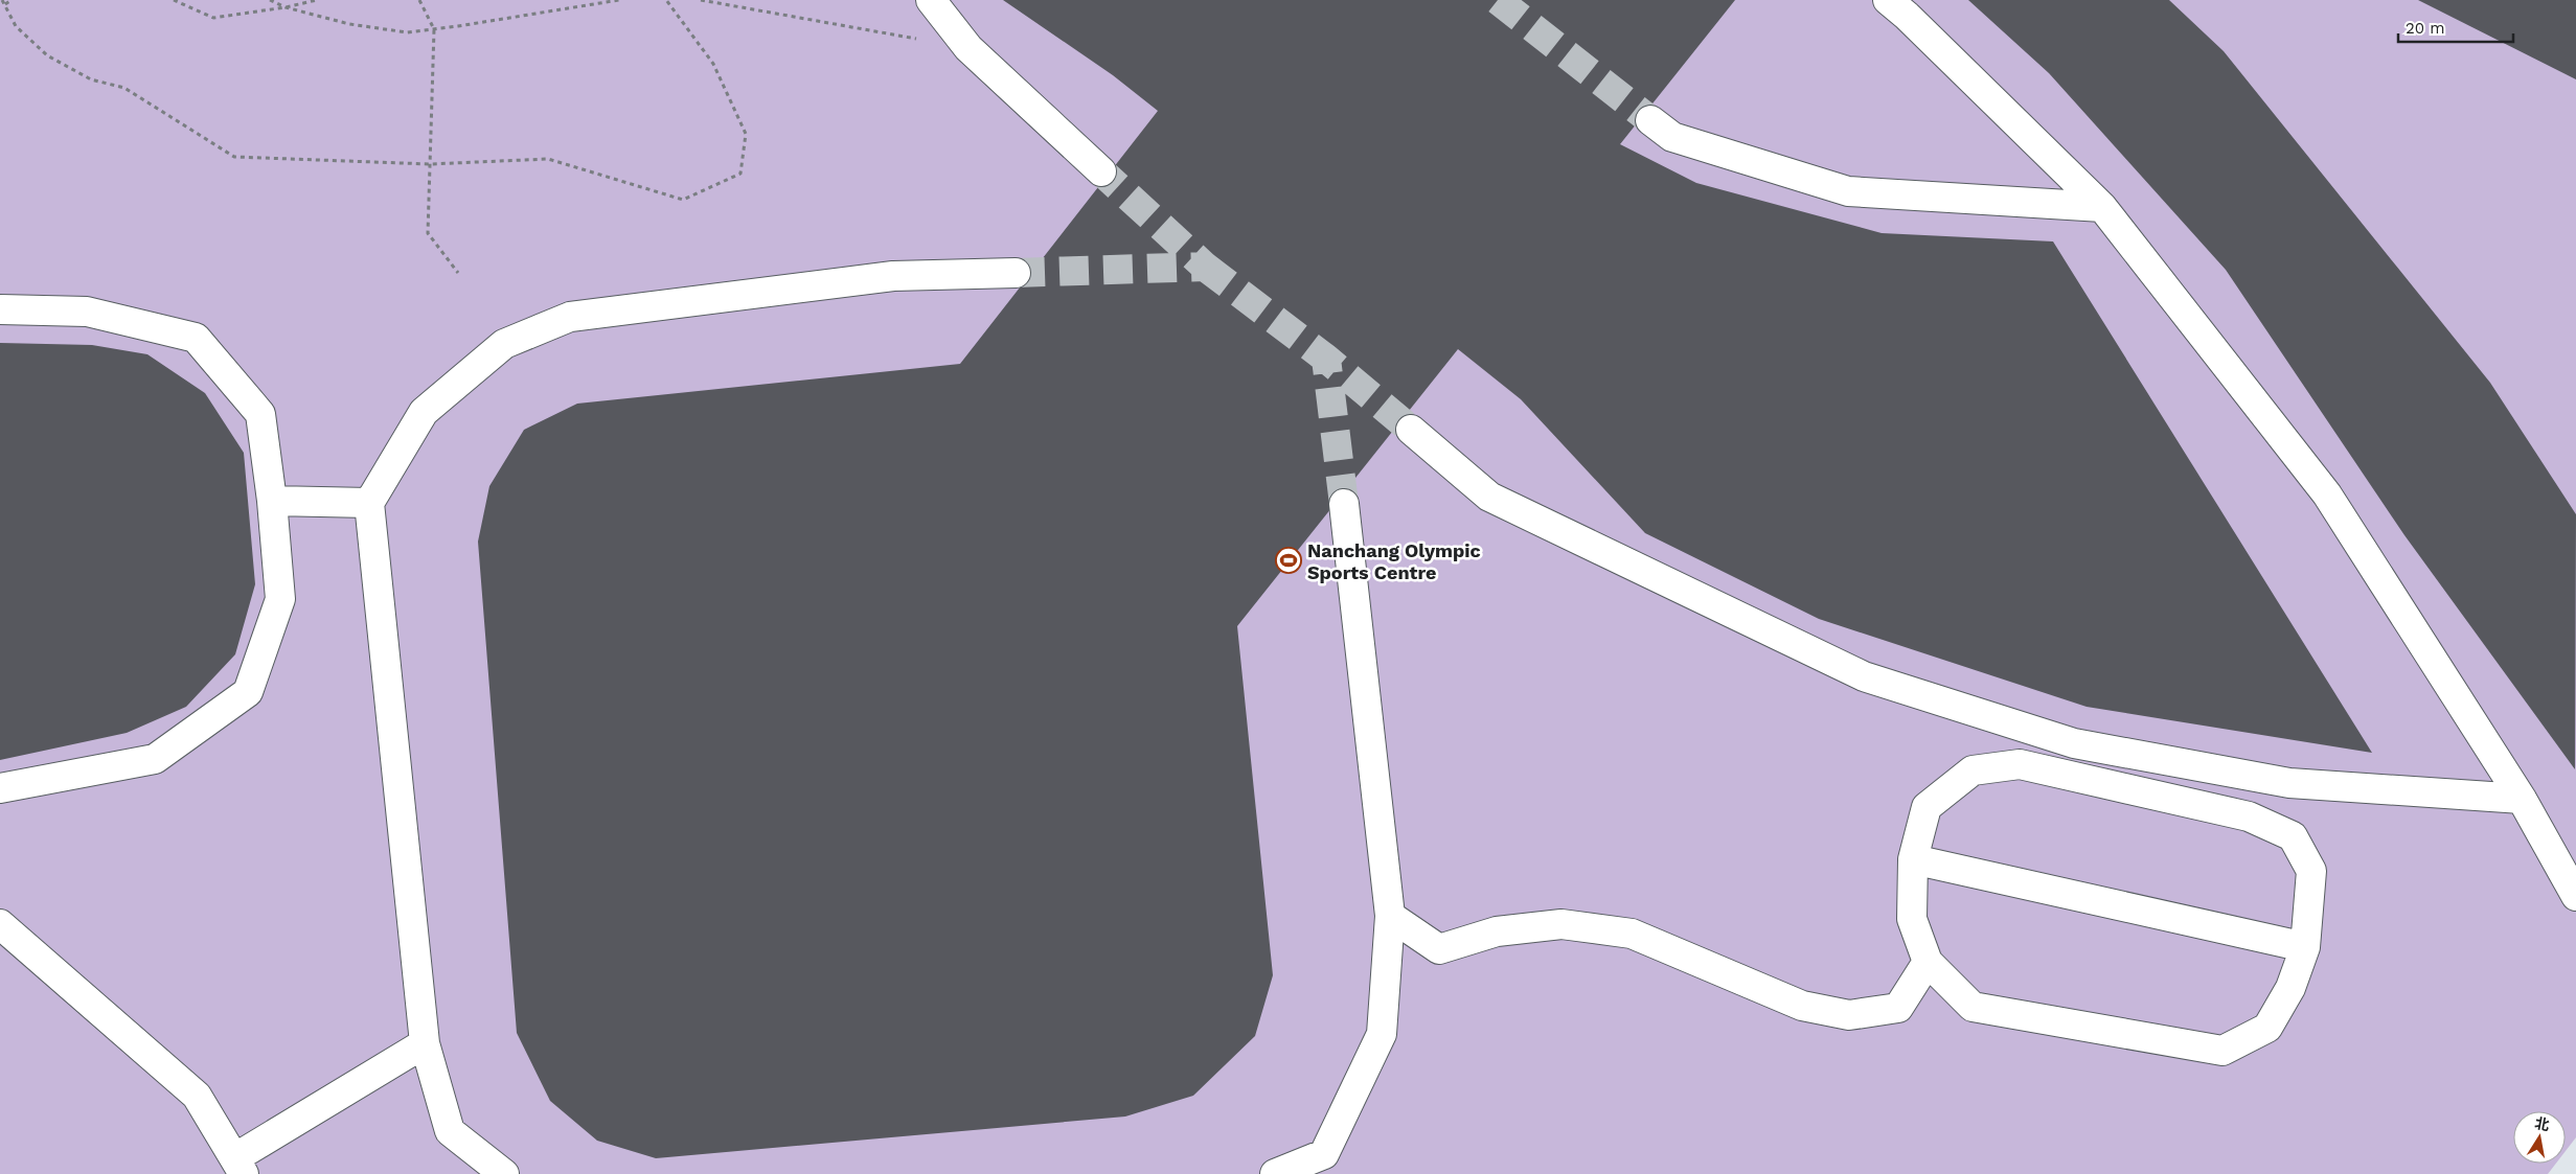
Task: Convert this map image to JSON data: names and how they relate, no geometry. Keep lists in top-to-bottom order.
{
  "places": {
    "sports": ["Nanchang Olympic Sports Centre"]
  },
  "scale_bar": "20 m",
  "north": "top"
}
